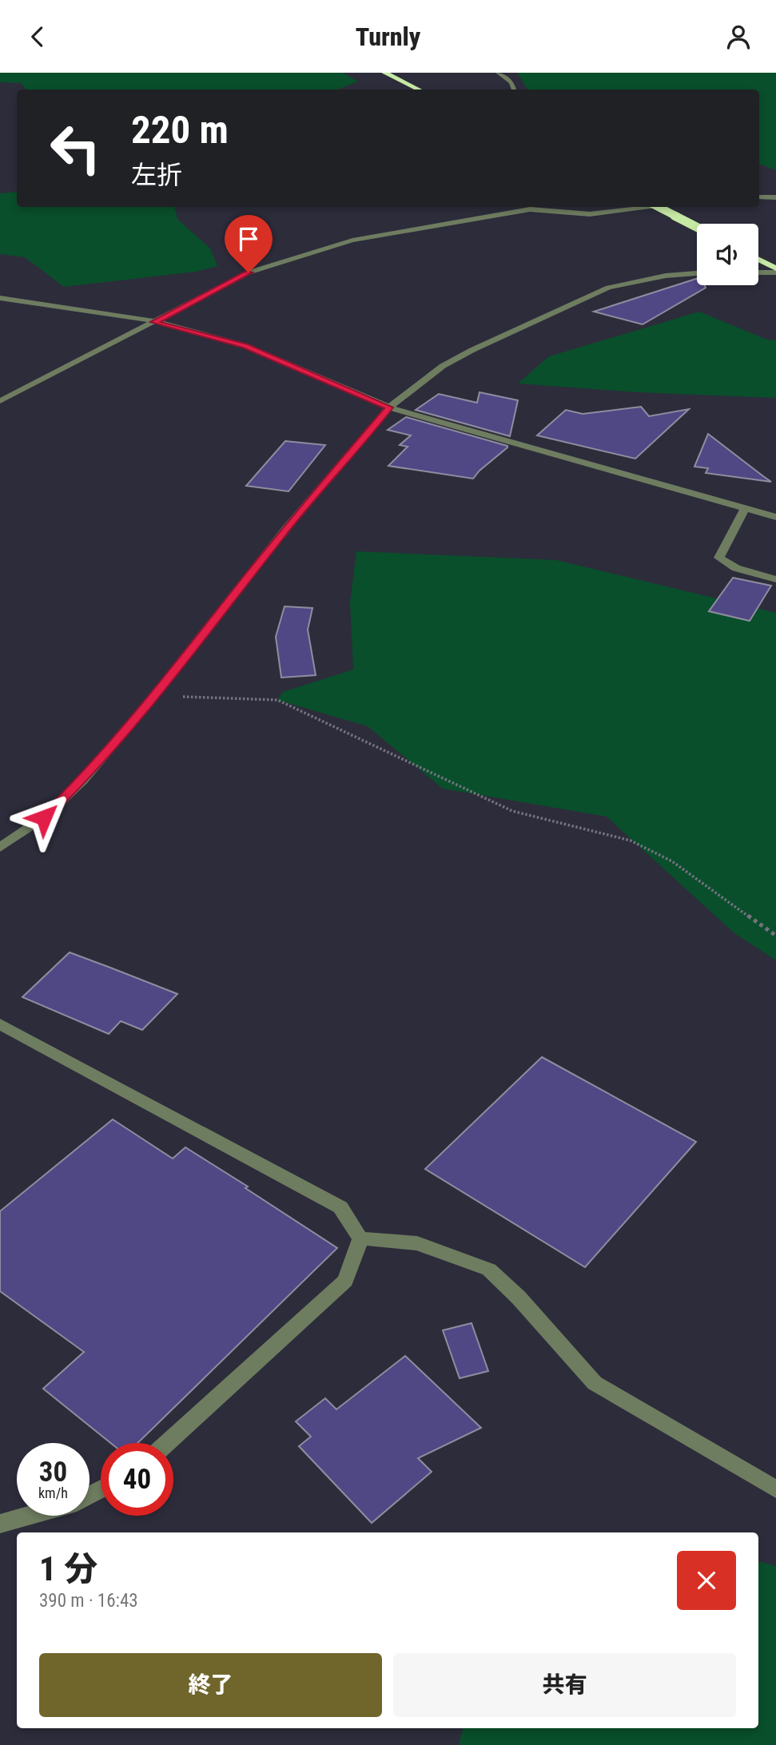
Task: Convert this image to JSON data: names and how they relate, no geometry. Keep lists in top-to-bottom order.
{
  "page": {
    "header": "Turnly",
    "turn": ["220 m", "左折"],
    "speed": "30 km/h",
    "limit": "40",
    "heading": ["1 分", "390 m · 16:43"],
    "buttons": ["終了", "共有"]
  }
}
